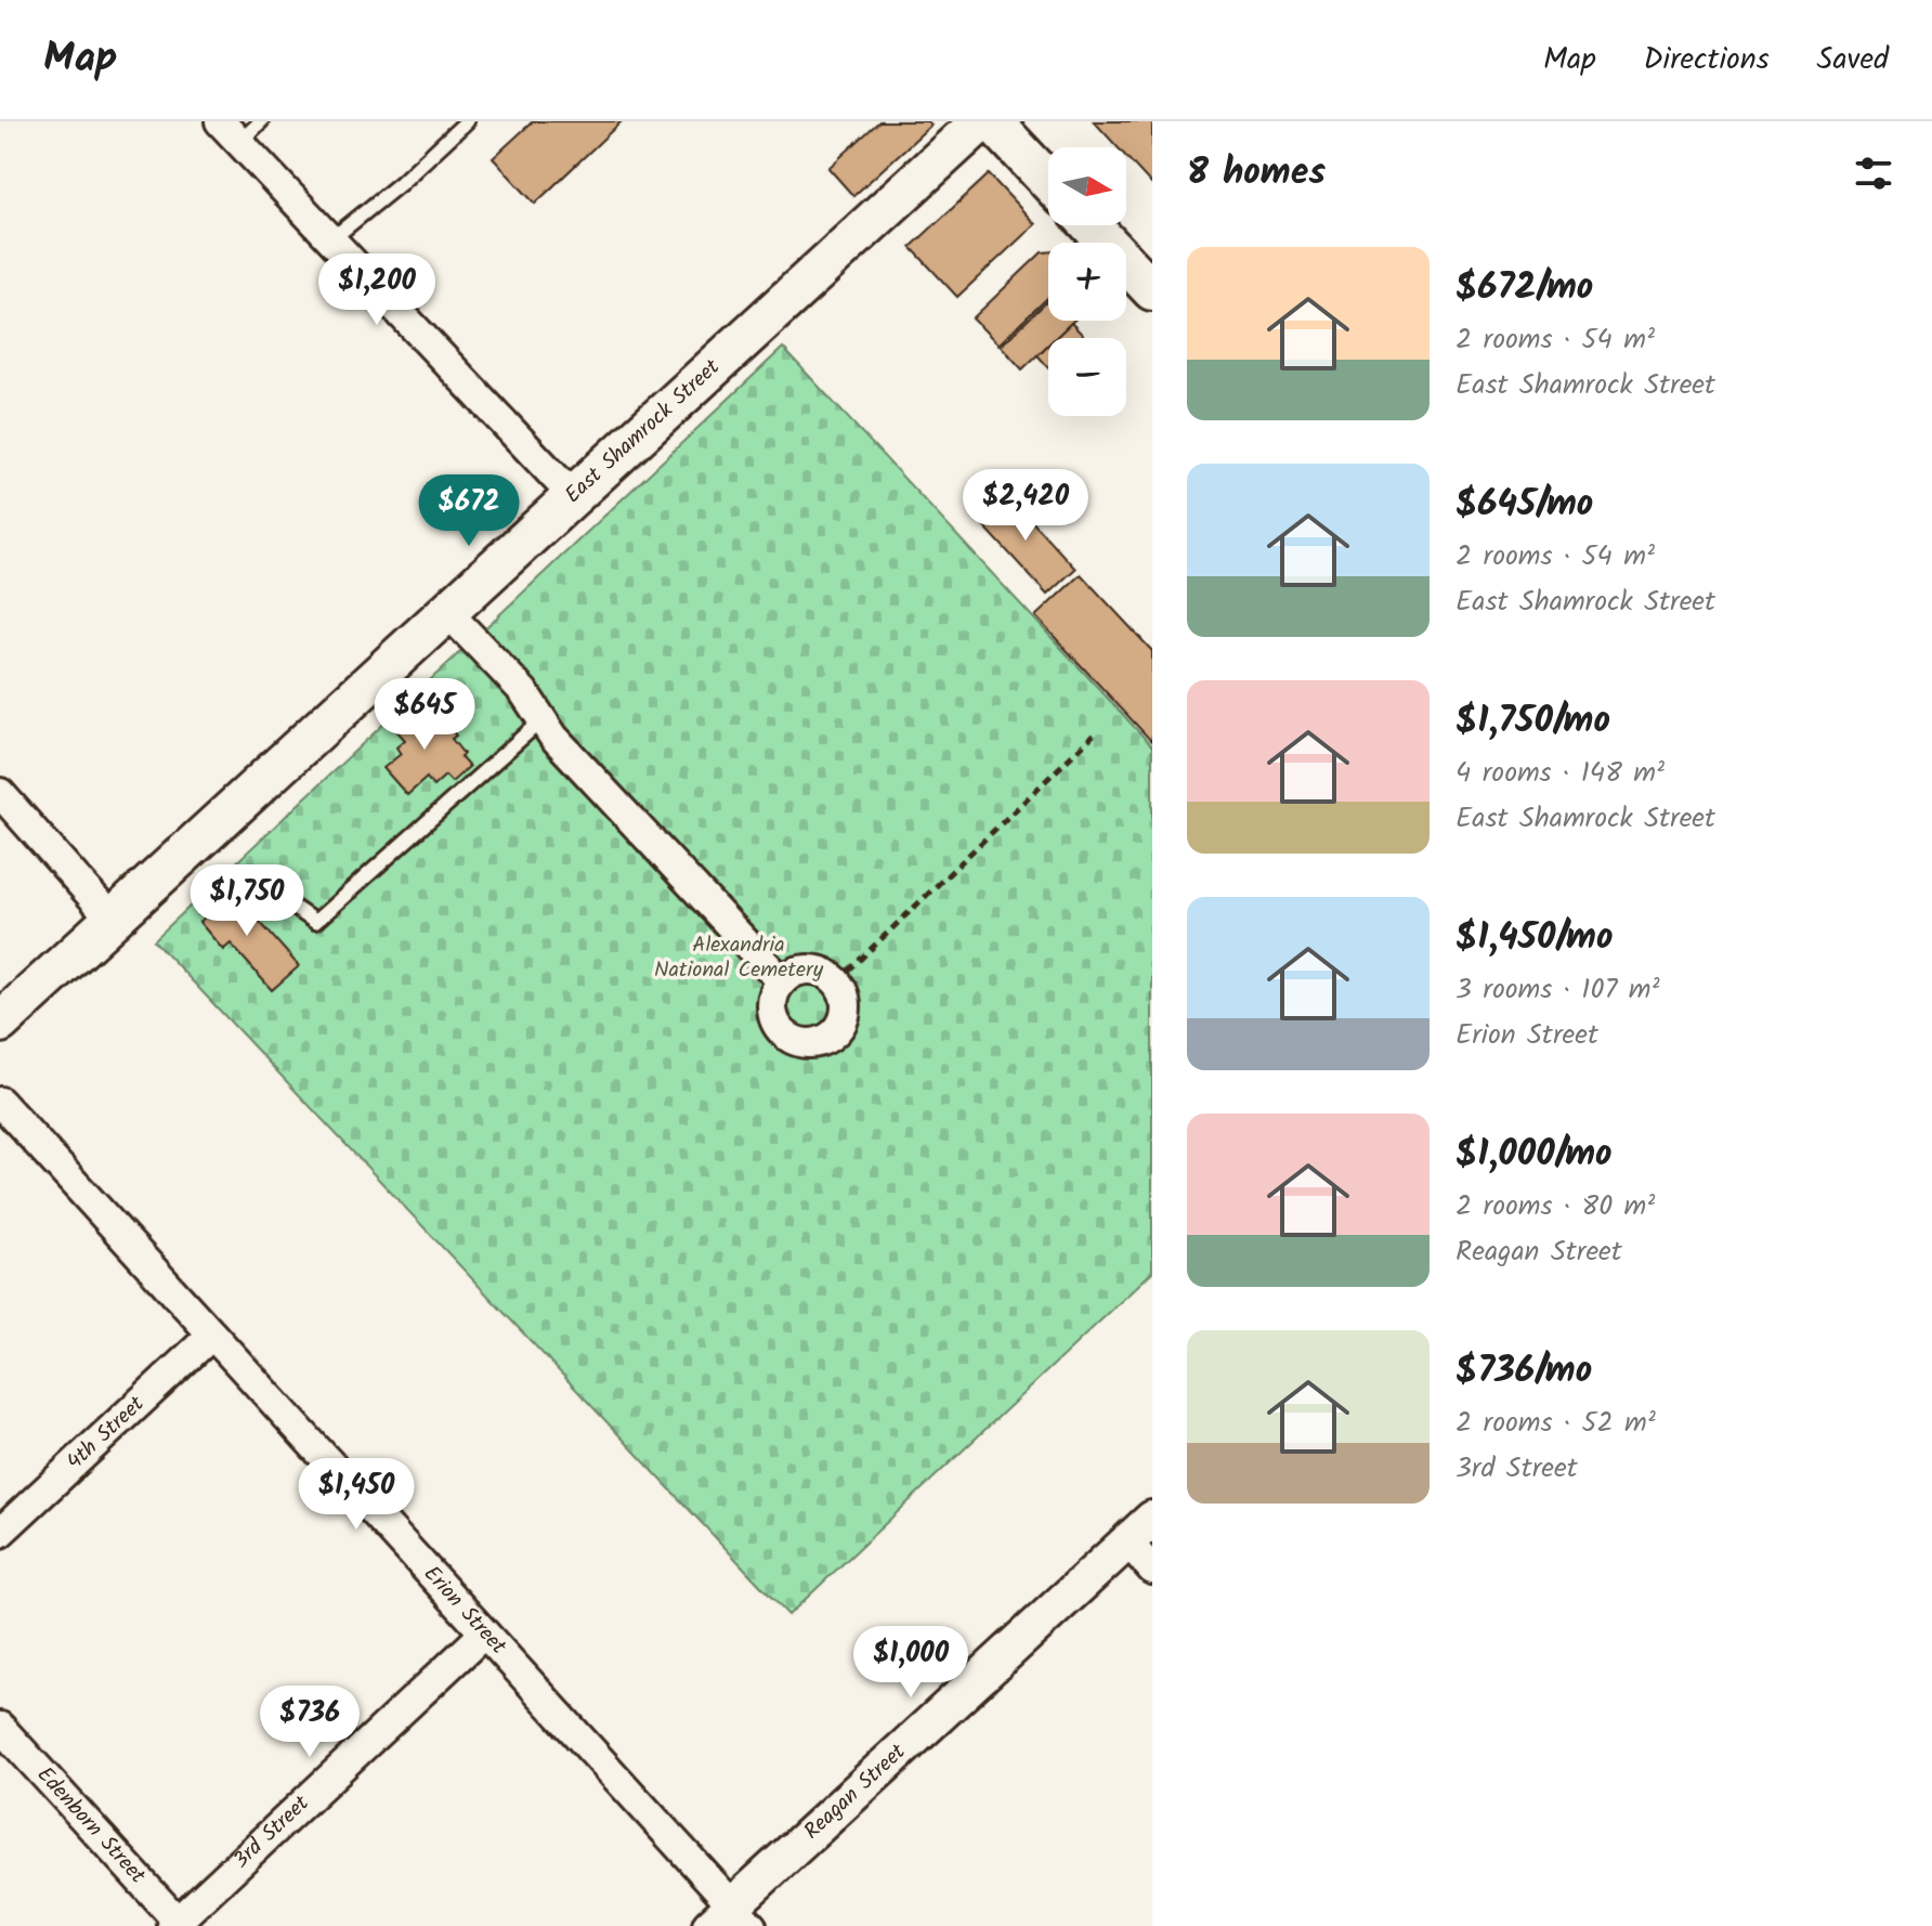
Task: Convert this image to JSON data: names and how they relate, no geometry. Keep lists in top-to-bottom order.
{
  "streets": {
    "main road": ["East Shamrock Street"],
    "street": [
      "4th Street",
      "Erion Street",
      "Reagan Street",
      "Edenborn Street",
      "3rd Street"
    ]
  },
  "crossings": [
    ["4th Street", "Erion Street"],
    ["Erion Street", "Reagan Street"],
    ["Erion Street", "3rd Street"],
    ["Edenborn Street", "3rd Street"]
  ],
  "parks": ["Alexandria National Cemetery"],
  "north": "right",
  "page": {
    "header": "Map",
    "nav": ["Map", "Directions", "Saved"],
    "heading": "8 homes",
    "map_buttons": ["+", "−"],
    "list": [
      {
        "name": "$672/mo",
        "note": "2 rooms · 54 m² · East Shamrock Street"
      },
      {
        "name": "$645/mo",
        "note": "2 rooms · 54 m² · East Shamrock Street"
      },
      {
        "name": "$1,750/mo",
        "note": "4 rooms · 148 m² · East Shamrock Street"
      },
      {
        "name": "$1,450/mo",
        "note": "3 rooms · 107 m² · Erion Street"
      },
      {
        "name": "$1,000/mo",
        "note": "2 rooms · 80 m² · Reagan Street"
      },
      {
        "name": "$736/mo",
        "note": "2 rooms · 52 m² · 3rd Street"
      }
    ],
    "price": [
      "$1,200",
      "$2,420",
      "$672",
      "$645",
      "$1,750",
      "$1,450",
      "$1,000",
      "$736"
    ]
  }
}
